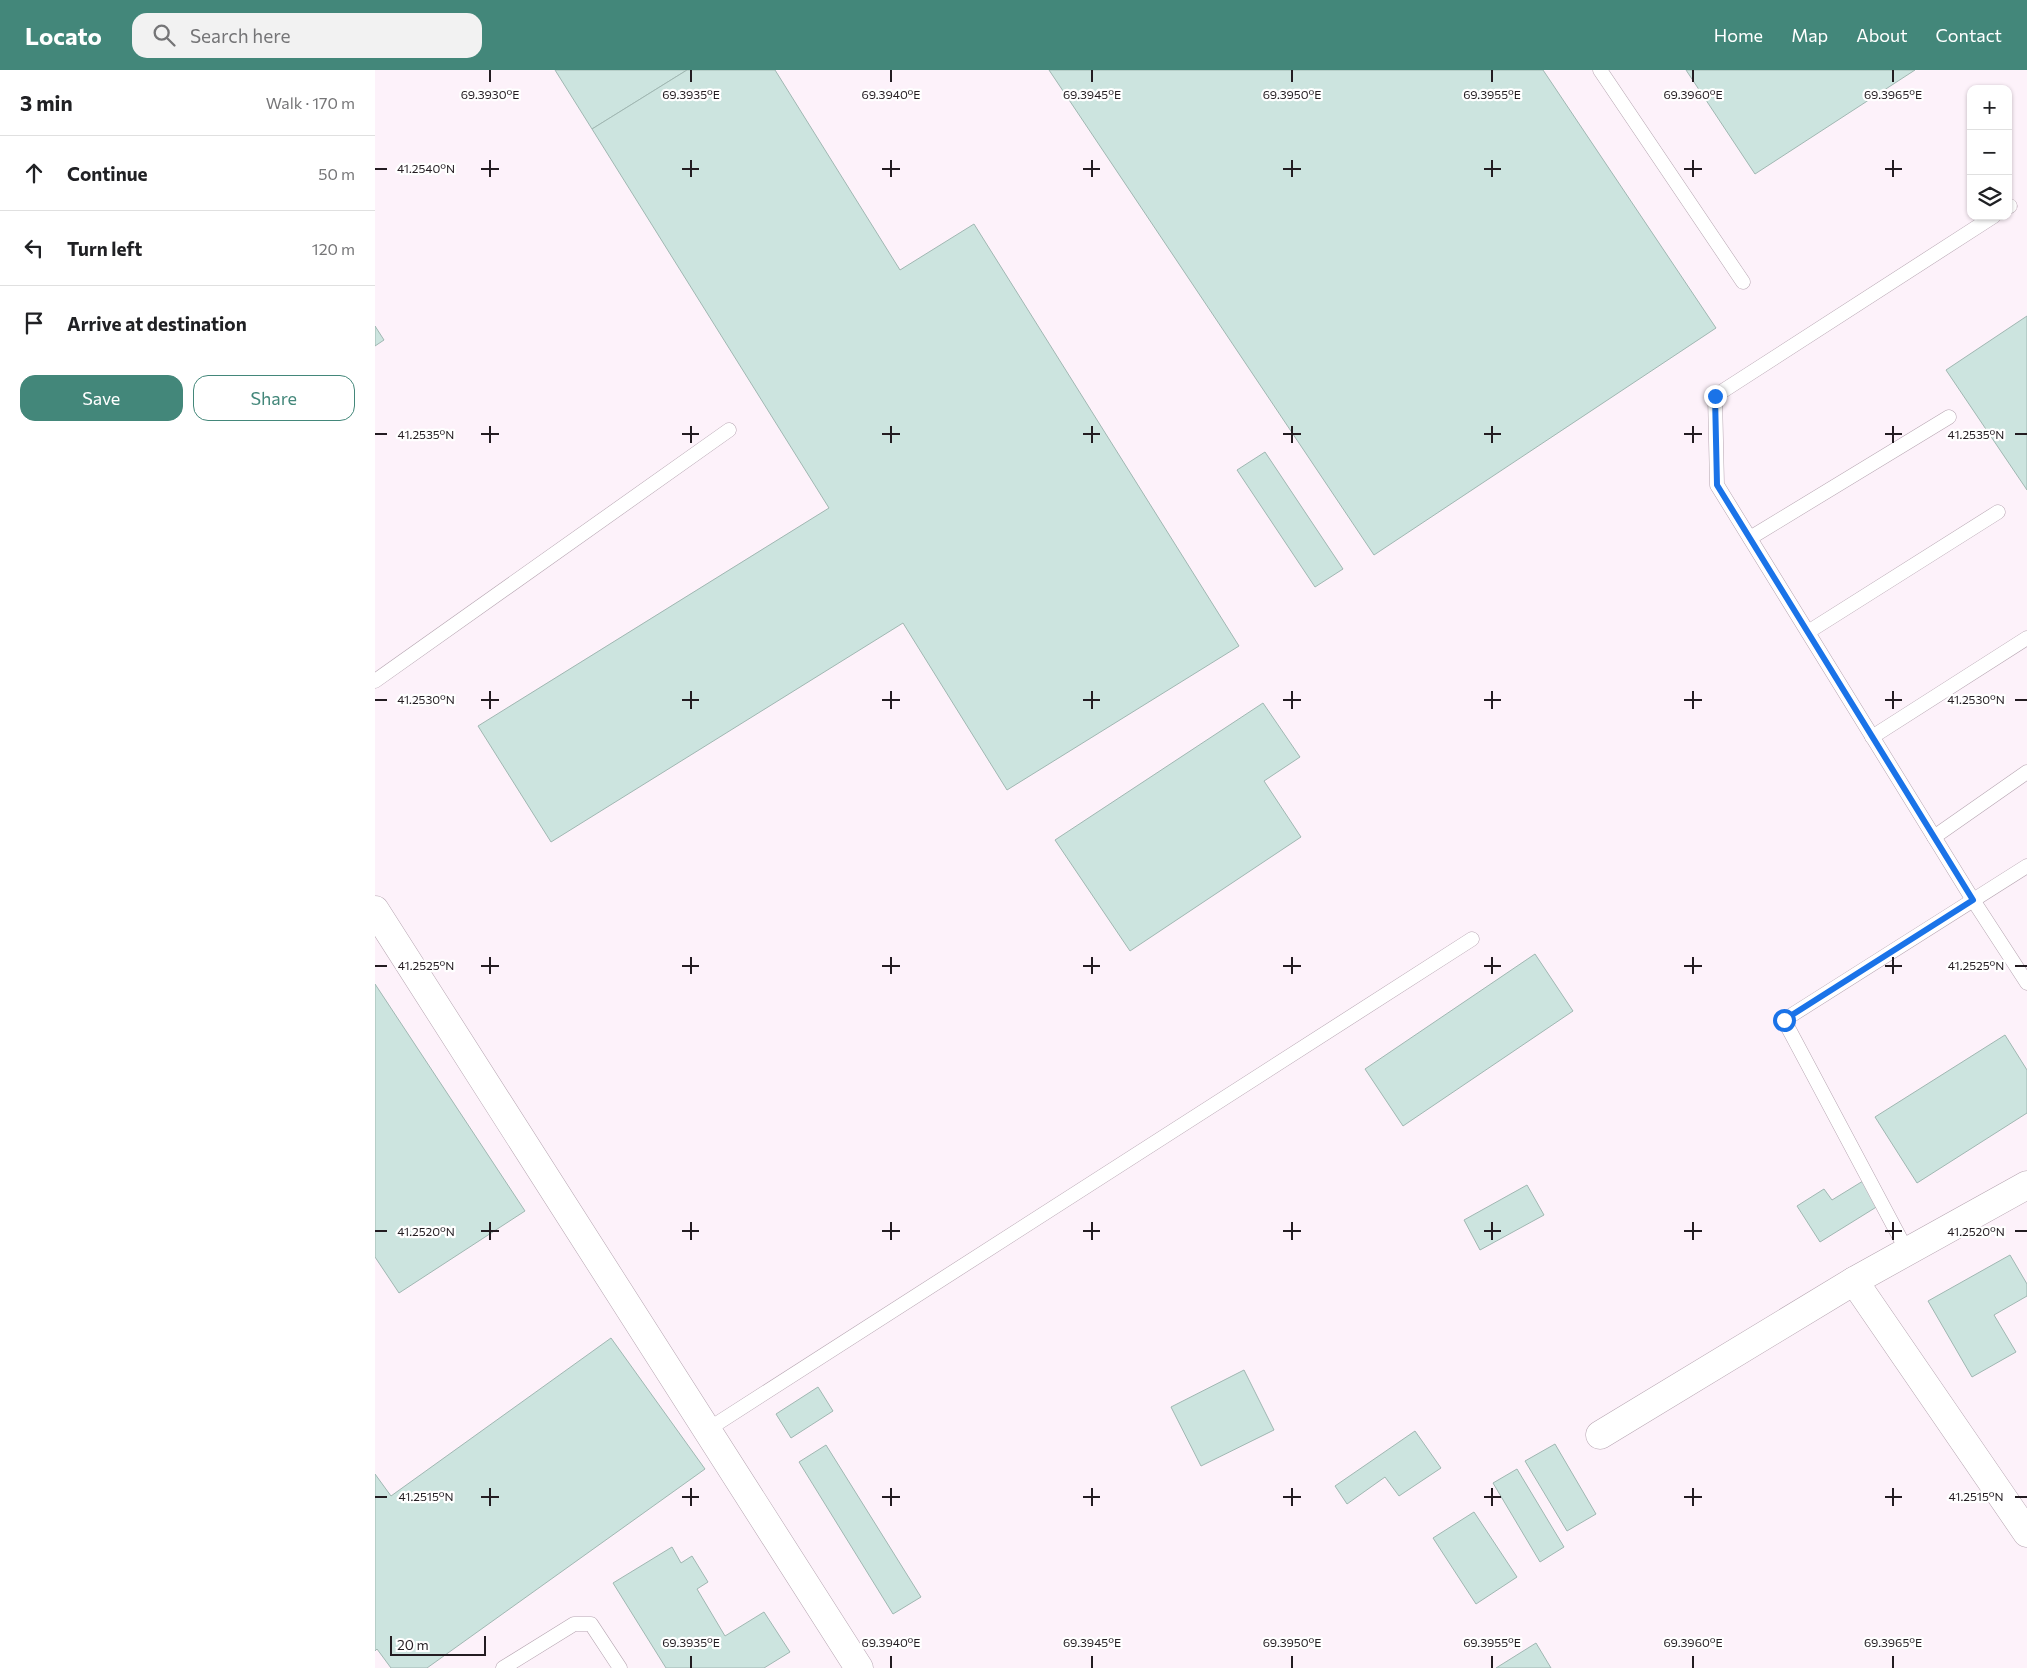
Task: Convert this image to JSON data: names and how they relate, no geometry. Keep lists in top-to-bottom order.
{
  "scale_bar": "20 m",
  "page": {
    "header": "Locato",
    "search": "Search here",
    "nav": [
      "Home",
      "Map",
      "About",
      "Contact"
    ],
    "heading": ["3 min", "Walk · 170 m"],
    "map_buttons": ["+", "−"],
    "list": [
      ["Continue", "50 m"],
      ["Turn left", "120 m"],
      "Arrive at destination"
    ],
    "buttons": ["Save", "Share"],
    "scale": "20 m"
  },
  "coordinates": [
    "69.3930°E",
    "69.3935°E",
    "69.3940°E",
    "69.3945°E",
    "69.3950°E",
    "69.3955°E",
    "69.3960°E",
    "69.3965°E",
    "41.2540°N",
    "41.2535°N",
    "41.2530°N",
    "41.2525°N",
    "41.2520°N",
    "41.2515°N"
  ]
}
